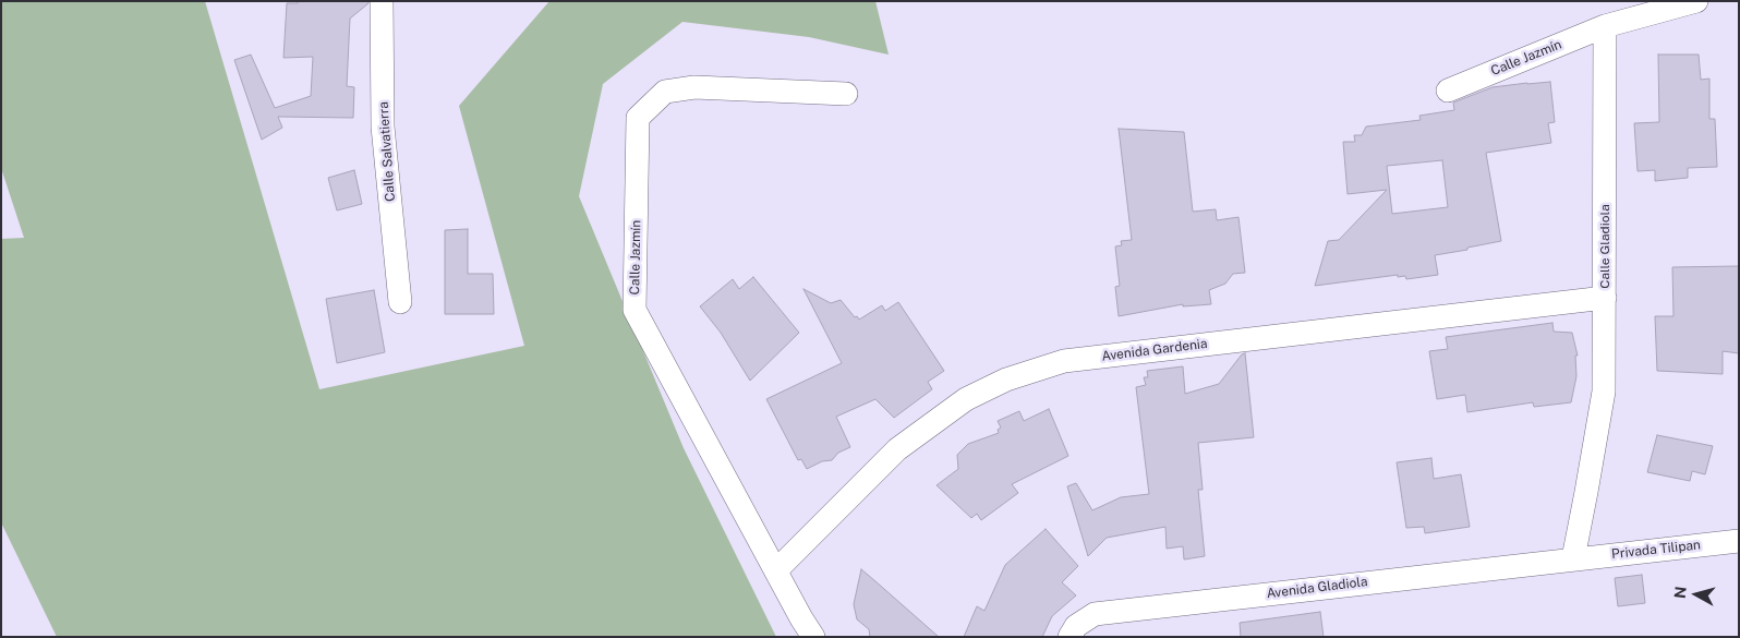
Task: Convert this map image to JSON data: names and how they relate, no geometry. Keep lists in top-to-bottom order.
{
  "streets": {
    "street": [
      "Calle Jazmín",
      "Calle Salvatierra",
      "Calle Gladiola",
      "Avenida Gardenia",
      "Privada Tilipan",
      "Avenida Gladiola"
    ]
  },
  "crossings": [
    ["Calle Jazmín", "Calle Gladiola"],
    ["Calle Jazmín", "Avenida Gardenia"],
    ["Calle Gladiola", "Avenida Gardenia"],
    ["Calle Gladiola", "Privada Tilipan"],
    ["Calle Gladiola", "Avenida Gladiola"],
    ["Privada Tilipan", "Avenida Gladiola"]
  ],
  "north": "left"
}
